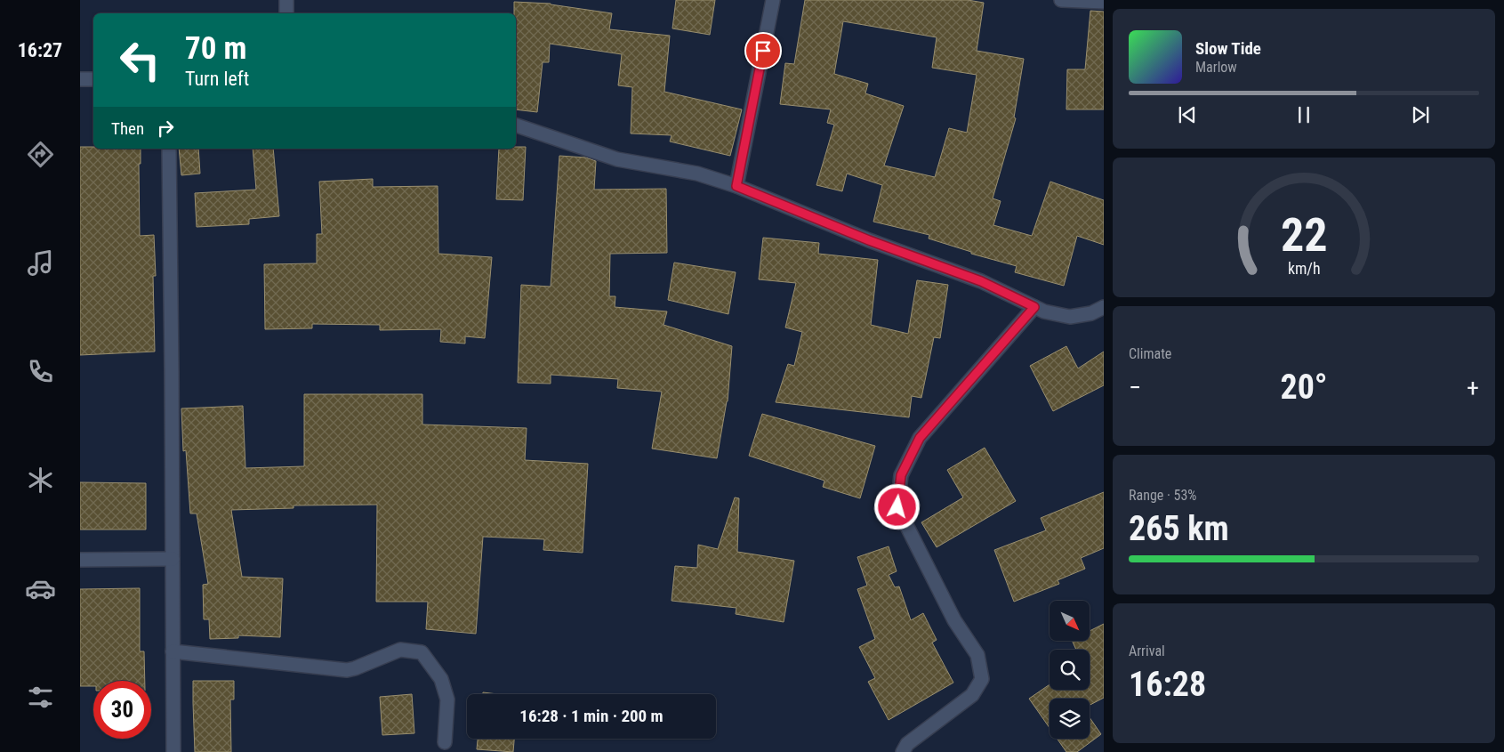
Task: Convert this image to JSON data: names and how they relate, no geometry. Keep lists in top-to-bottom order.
{
  "north": "bottom right",
  "page": {
    "tabs": "16:27",
    "turn": ["70 m", "Turn left"],
    "song": ["Slow Tide", "Marlow"],
    "then": "Then",
    "tile": [
      "Climate",
      ["Range · 53%", "265 km"],
      ["Arrival", "16:28"]
    ],
    "heat": ["−", "20°", "+"],
    "limit": "30",
    "trip": "16:28 · 1 min · 200 m",
    "gauge": ["22", "km/h"]
  }
}
